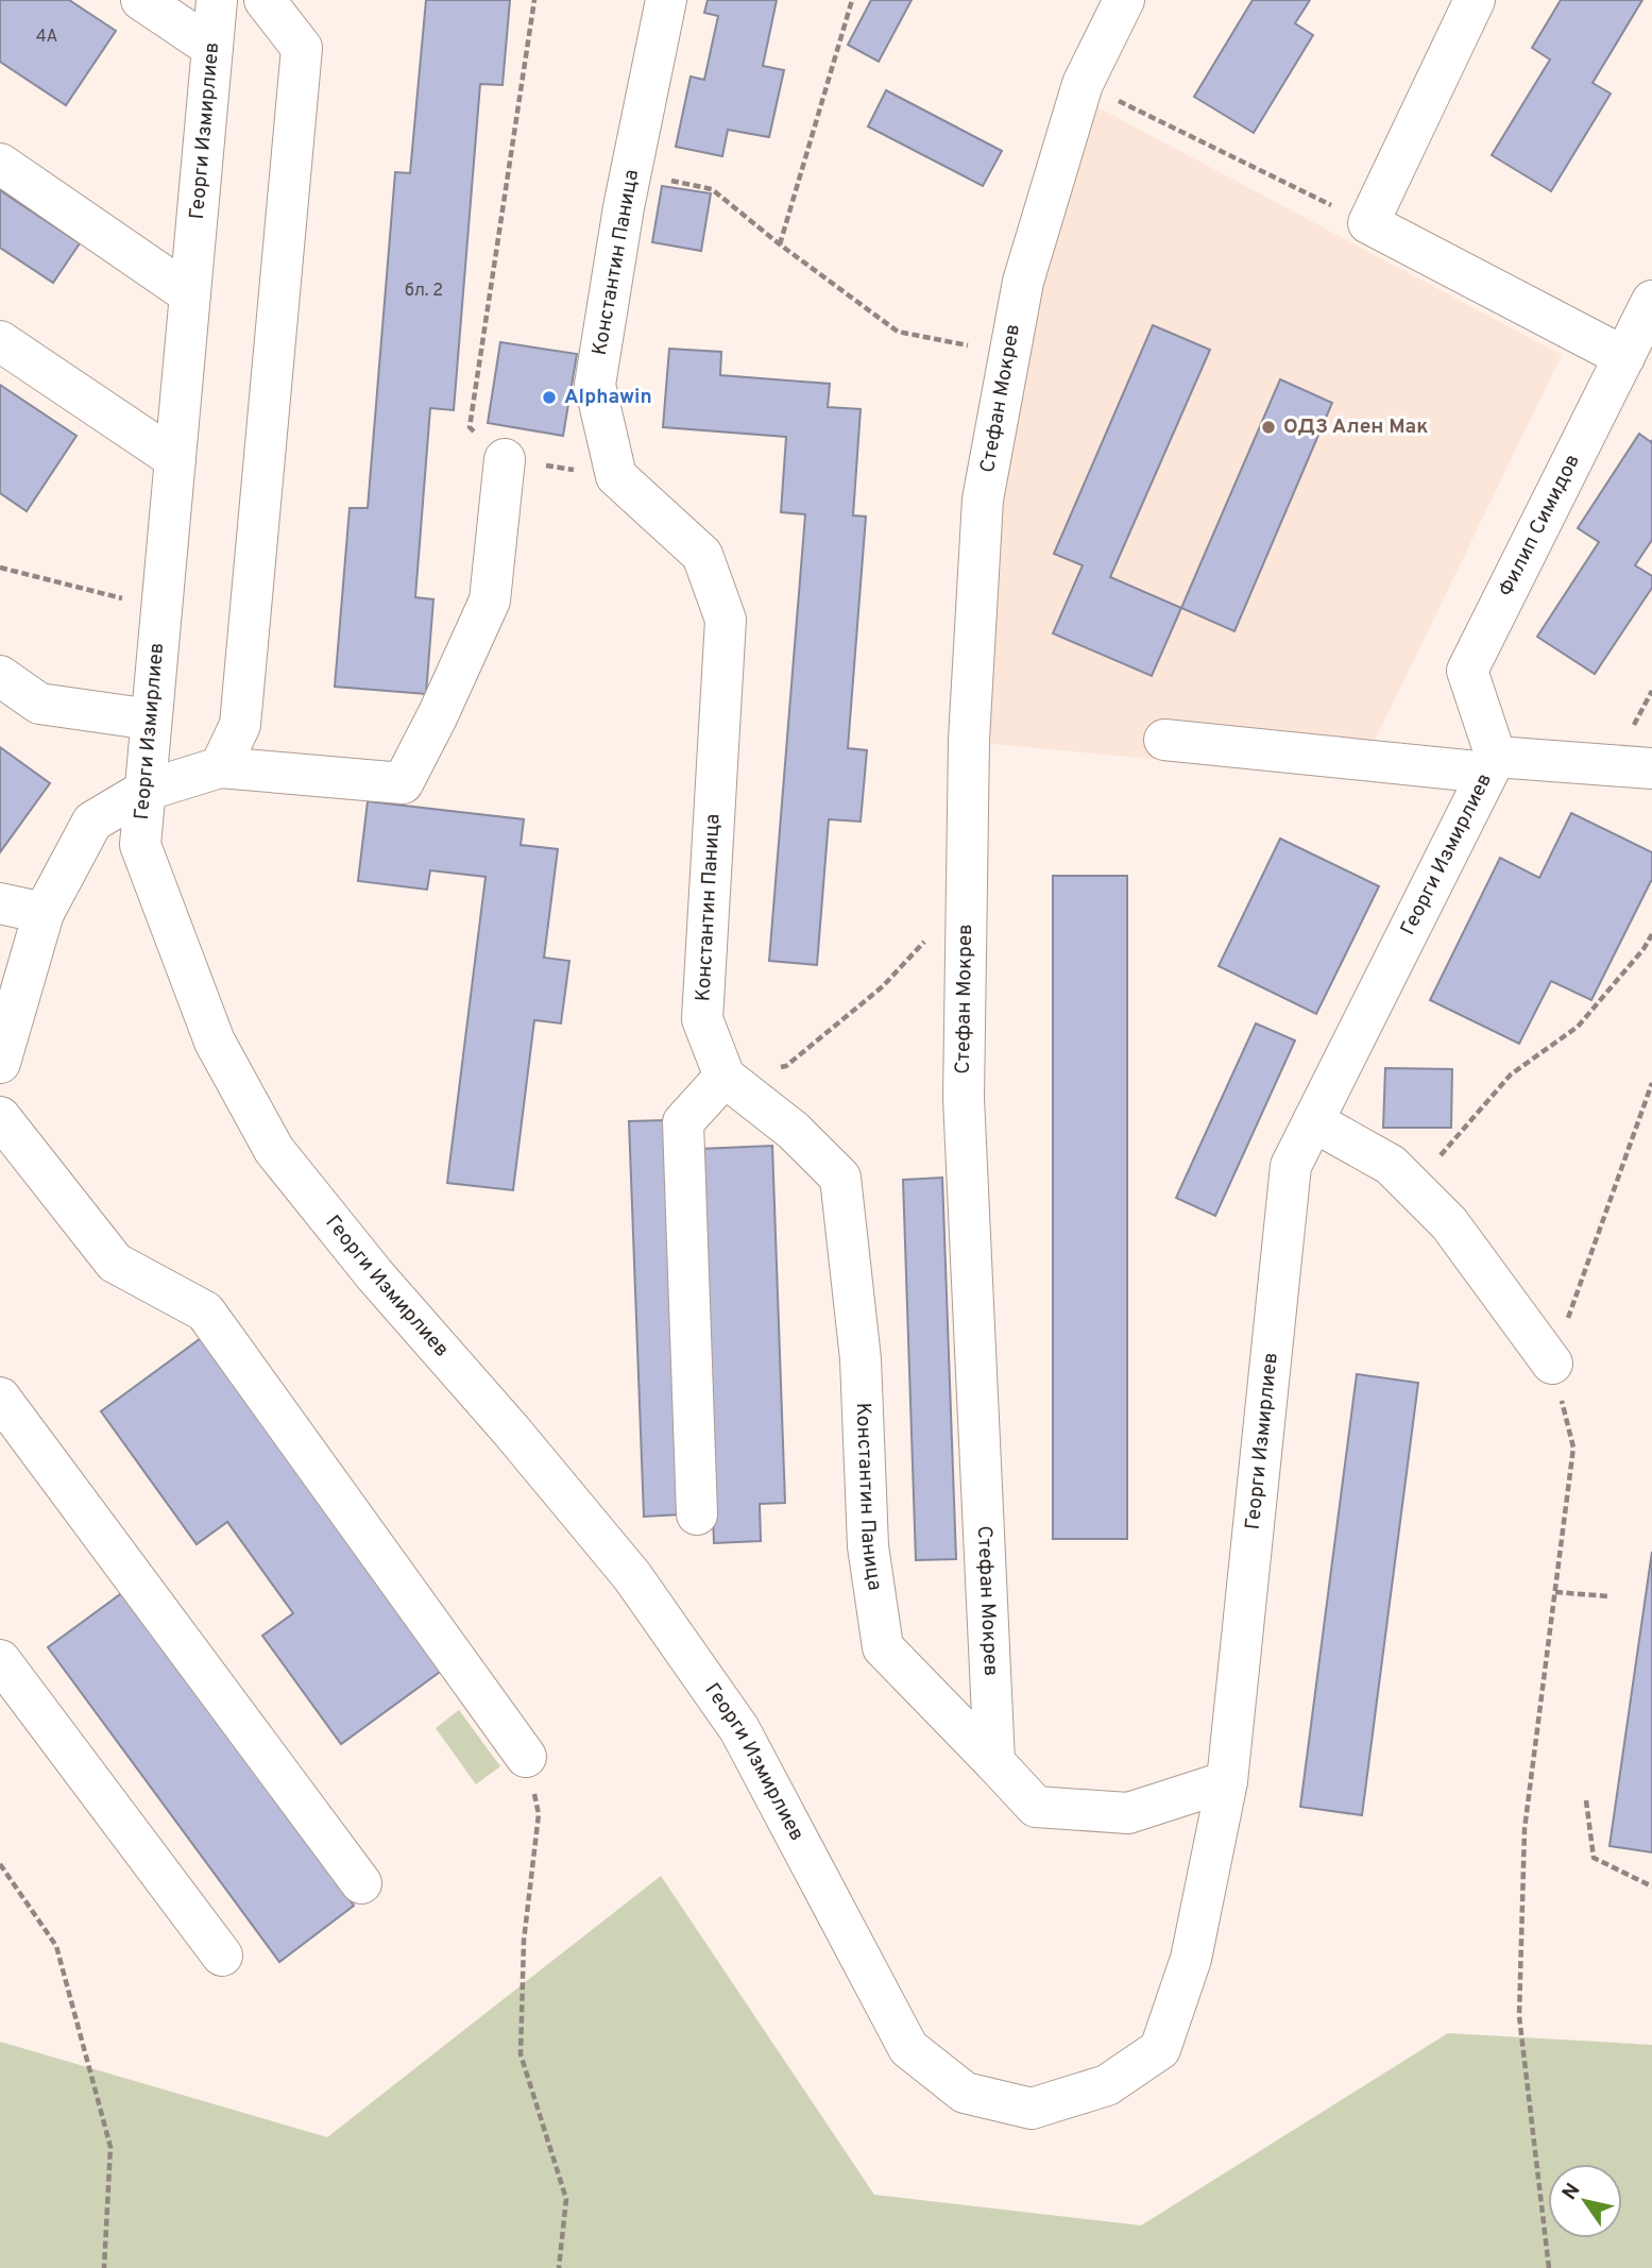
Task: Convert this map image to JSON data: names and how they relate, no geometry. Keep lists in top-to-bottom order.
{
  "streets": {
    "street": [
      "Георги Измирлиев",
      "Константин Паница",
      "Стефан Мокрев",
      "Филип Симидов"
    ]
  },
  "crossings": [
    ["Георги Измирлиев", "Филип Симидов"],
    ["Константин Паница", "Стефан Мокрев"]
  ],
  "places": ["Alphawin", "ОДЗ Ален Мак"],
  "house_numbers": ["4А", "бл. 2"],
  "north": "top left"
}
